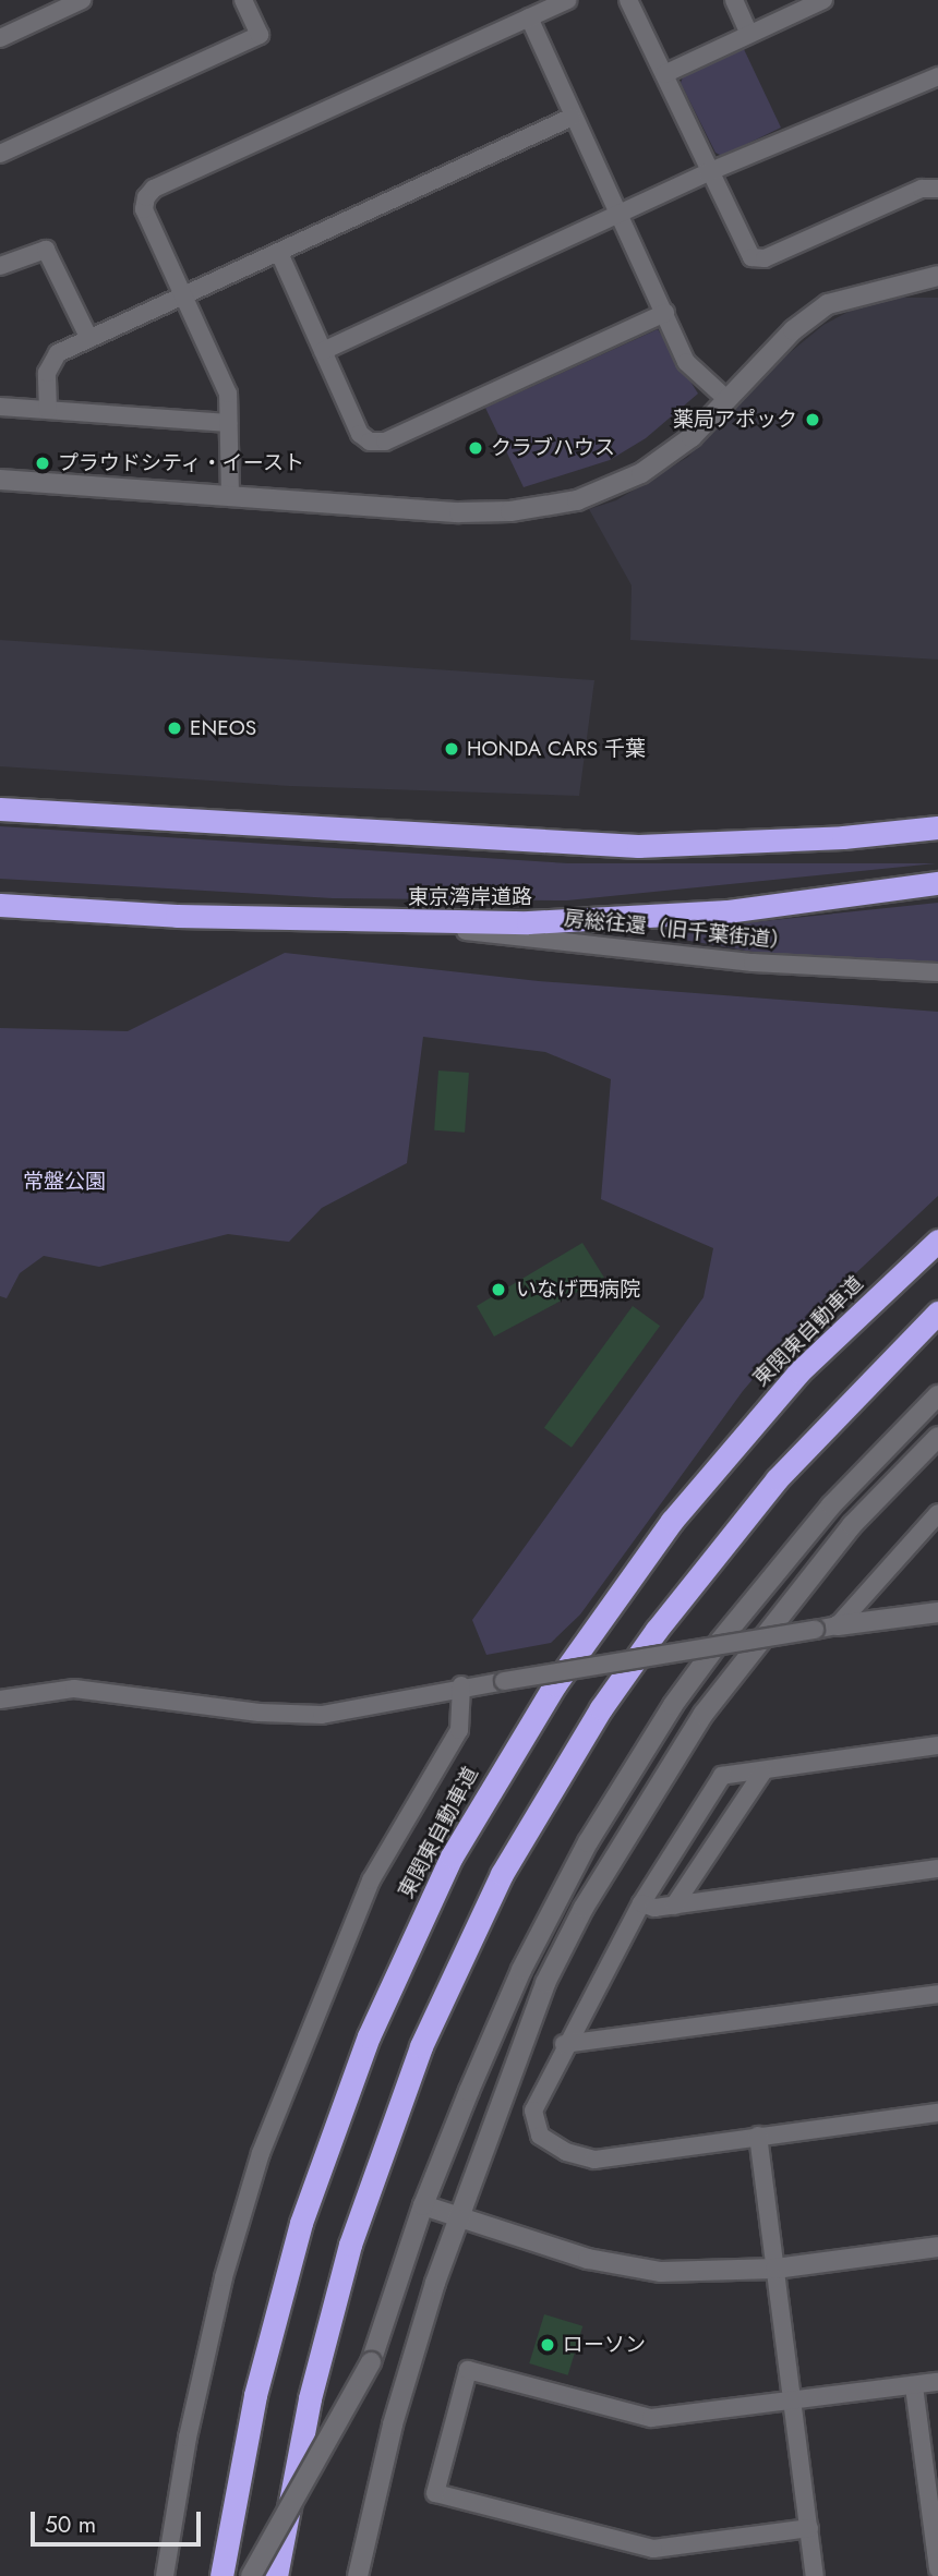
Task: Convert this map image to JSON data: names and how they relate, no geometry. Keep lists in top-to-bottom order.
{
  "streets": {
    "highway": ["東京湾岸道路", "東関東自動車道"],
    "street": ["房総往還（旧千葉街道）"]
  },
  "crossings": [
    ["東京湾岸道路", "房総往還（旧千葉街道）"]
  ],
  "parks": ["常盤公園"],
  "places": [
    "薬局アポック",
    "クラブハウス",
    "プラウドシティ・イースト",
    "ENEOS",
    "HONDA CARS 千葉",
    "いなげ西病院",
    "ローソン"
  ],
  "scale_bar": "50 m"
}
